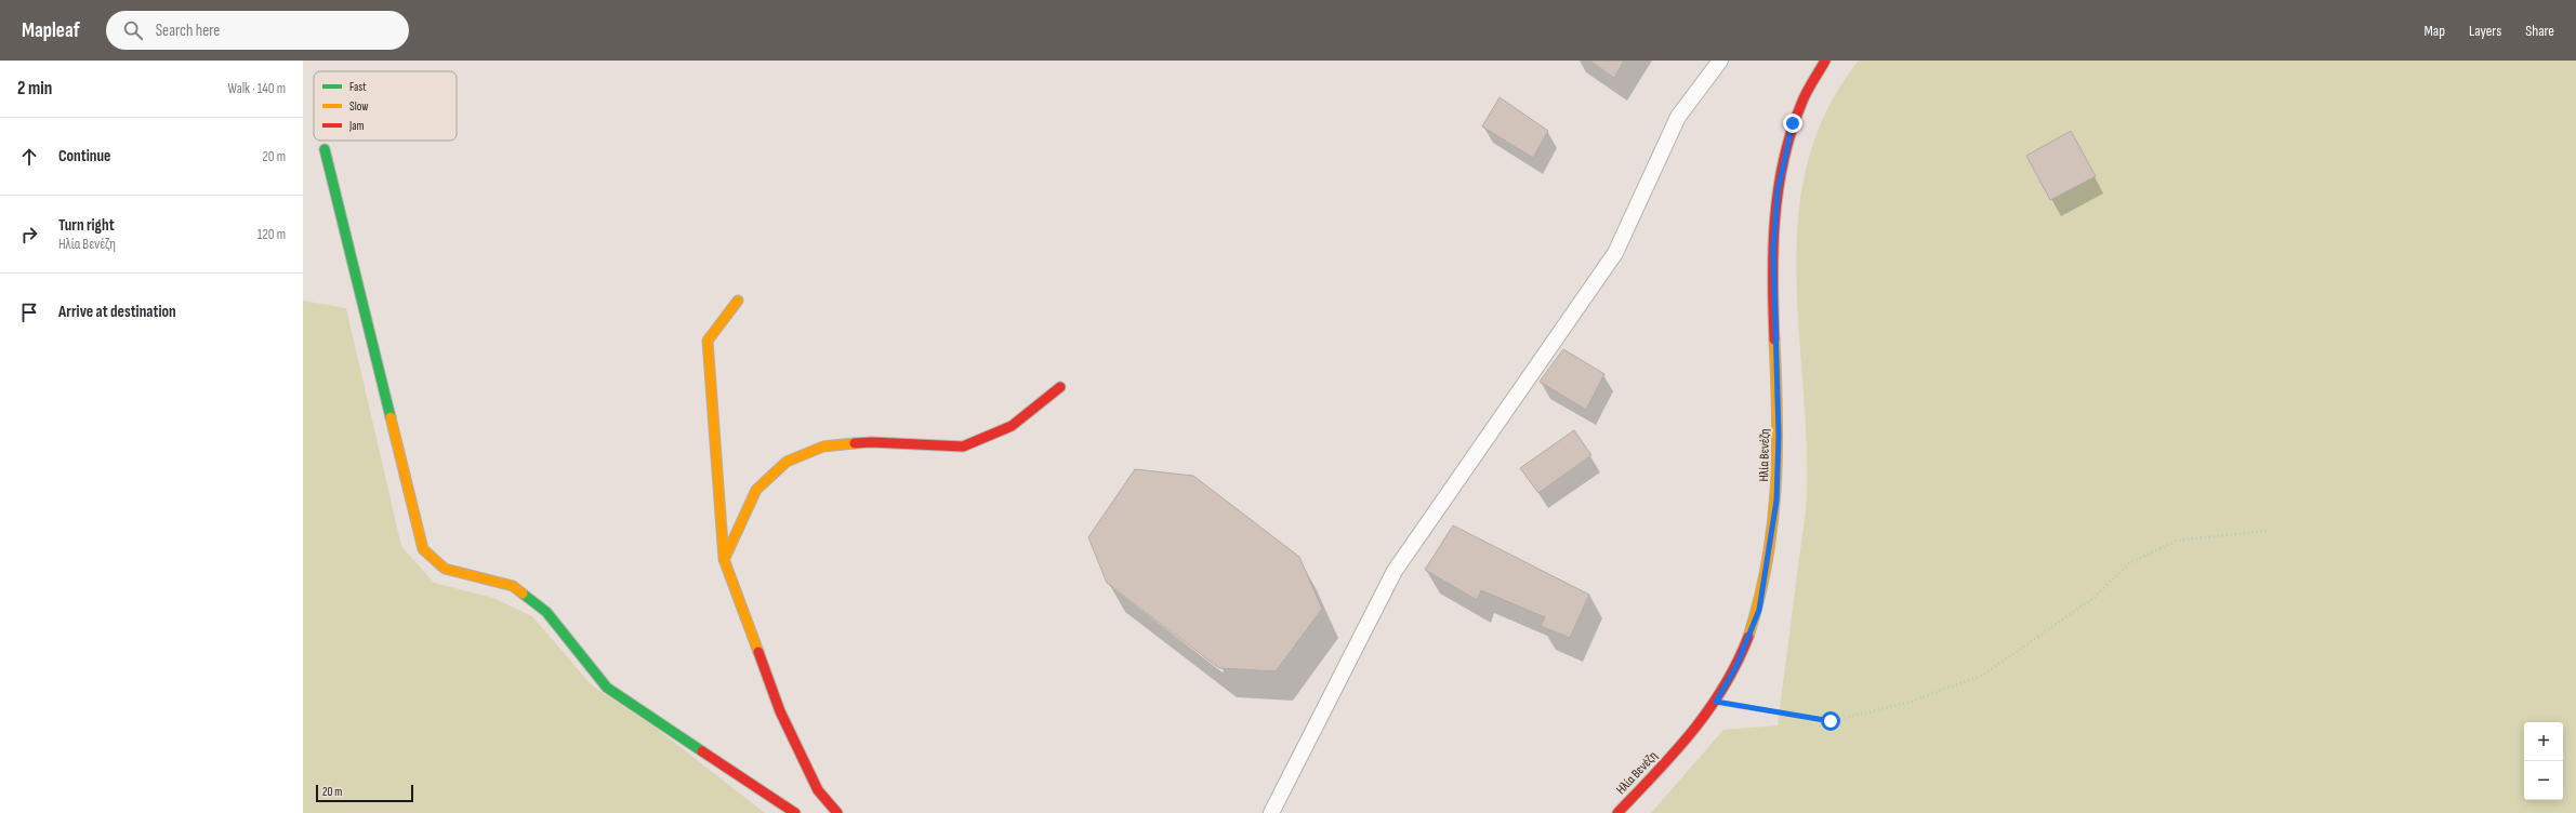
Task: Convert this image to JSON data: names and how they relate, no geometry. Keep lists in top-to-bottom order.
{
  "streets": {
    "street": ["Ηλία Βενέζη"]
  },
  "legend": ["Fast", "Slow", "Jam"],
  "scale_bar": "20 m",
  "page": {
    "header": "Mapleaf",
    "search": "Search here",
    "nav": ["Map", "Layers", "Share"],
    "heading": ["2 min", "Walk · 140 m"],
    "list": [
      ["Continue", "20 m"],
      ["Turn right", "Ηλία Βενέζη", "120 m"],
      "Arrive at destination"
    ],
    "map_buttons": ["+", "−"],
    "scale": "20 m"
  }
}
